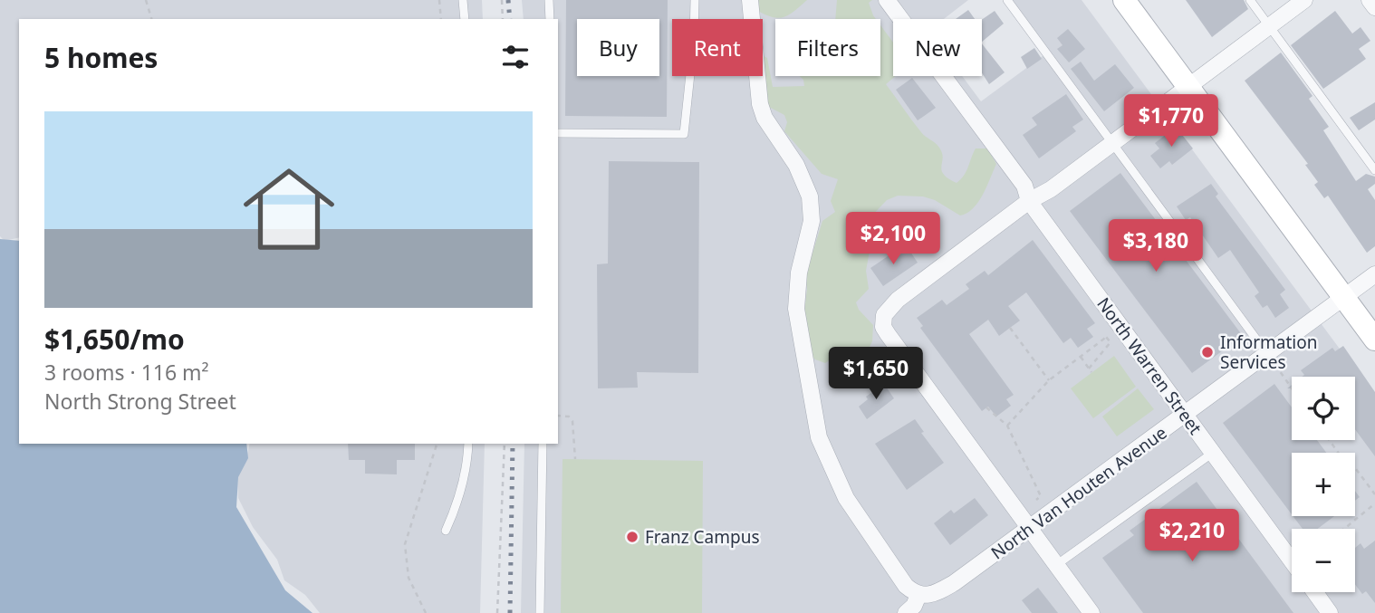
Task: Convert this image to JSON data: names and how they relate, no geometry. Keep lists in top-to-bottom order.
{
  "streets": {
    "street": ["North Warren Street", "North Van Houten Avenue"]
  },
  "crossings": [
    ["North Warren Street", "North Van Houten Avenue"]
  ],
  "places": ["Information Services", "Franz Campus"],
  "page": {
    "chip": [
      "Buy",
      "Rent",
      "Filters",
      "New"
    ],
    "heading": "5 homes",
    "price": [
      "$1,770",
      "$2,100",
      "$3,180",
      "$1,650",
      "$2,210"
    ],
    "list": [
      {
        "name": "$1,650/mo",
        "note": "3 rooms · 116 m² · North Strong Street"
      }
    ],
    "map_buttons": ["+", "−"]
  }
}
